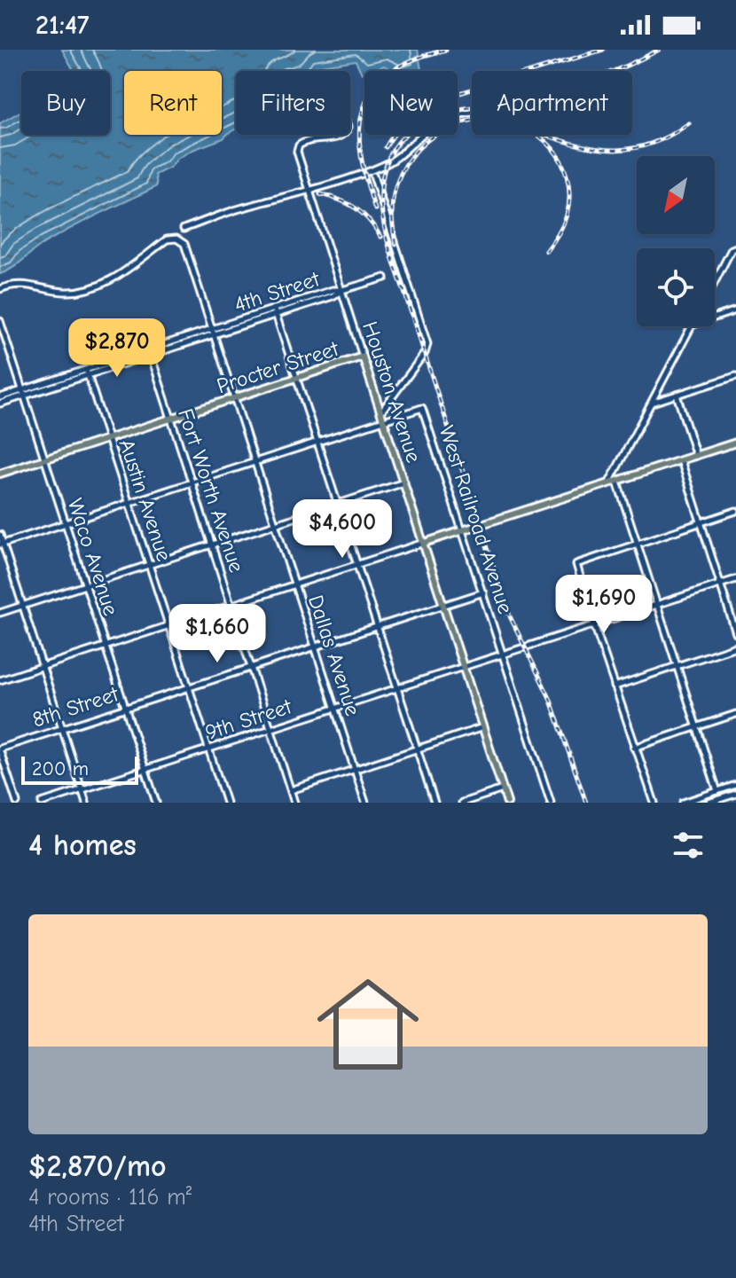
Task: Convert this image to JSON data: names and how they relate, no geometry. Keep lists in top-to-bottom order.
{
  "streets": {
    "main road": ["Procter Street", "Houston Avenue"],
    "street": [
      "4th Street",
      "Fort Worth Avenue",
      "Austin Avenue",
      "West Railroad Avenue",
      "Waco Avenue",
      "Dallas Avenue",
      "8th Street",
      "9th Street"
    ]
  },
  "crossings": [
    ["4th Street", "Houston Avenue"],
    ["4th Street", "Fort Worth Avenue"],
    ["4th Street", "Austin Avenue"],
    ["4th Street", "Waco Avenue"],
    ["4th Street", "Dallas Avenue"],
    ["Procter Street", "Houston Avenue"],
    ["Procter Street", "Fort Worth Avenue"],
    ["Procter Street", "Austin Avenue"],
    ["Procter Street", "Waco Avenue"],
    ["Procter Street", "Dallas Avenue"],
    ["Houston Avenue", "West Railroad Avenue"],
    ["Houston Avenue", "8th Street"],
    ["Houston Avenue", "9th Street"],
    ["Fort Worth Avenue", "8th Street"],
    ["Fort Worth Avenue", "9th Street"],
    ["Austin Avenue", "8th Street"],
    ["Austin Avenue", "9th Street"],
    ["West Railroad Avenue", "8th Street"],
    ["West Railroad Avenue", "9th Street"],
    ["Waco Avenue", "8th Street"],
    ["Waco Avenue", "9th Street"],
    ["Dallas Avenue", "8th Street"],
    ["Dallas Avenue", "9th Street"]
  ],
  "scale_bar": "200 m",
  "north": "bottom left",
  "page": {
    "status": "21:47",
    "chip": [
      "Buy",
      "Rent",
      "Filters",
      "New",
      "Apartment"
    ],
    "price": [
      "$2,870",
      "$4,600",
      "$1,690",
      "$1,660"
    ],
    "scale": "200 m",
    "heading": "4 homes",
    "list": [
      {
        "name": "$2,870/mo",
        "note": "4 rooms · 116 m² · 4th Street"
      }
    ]
  }
}
